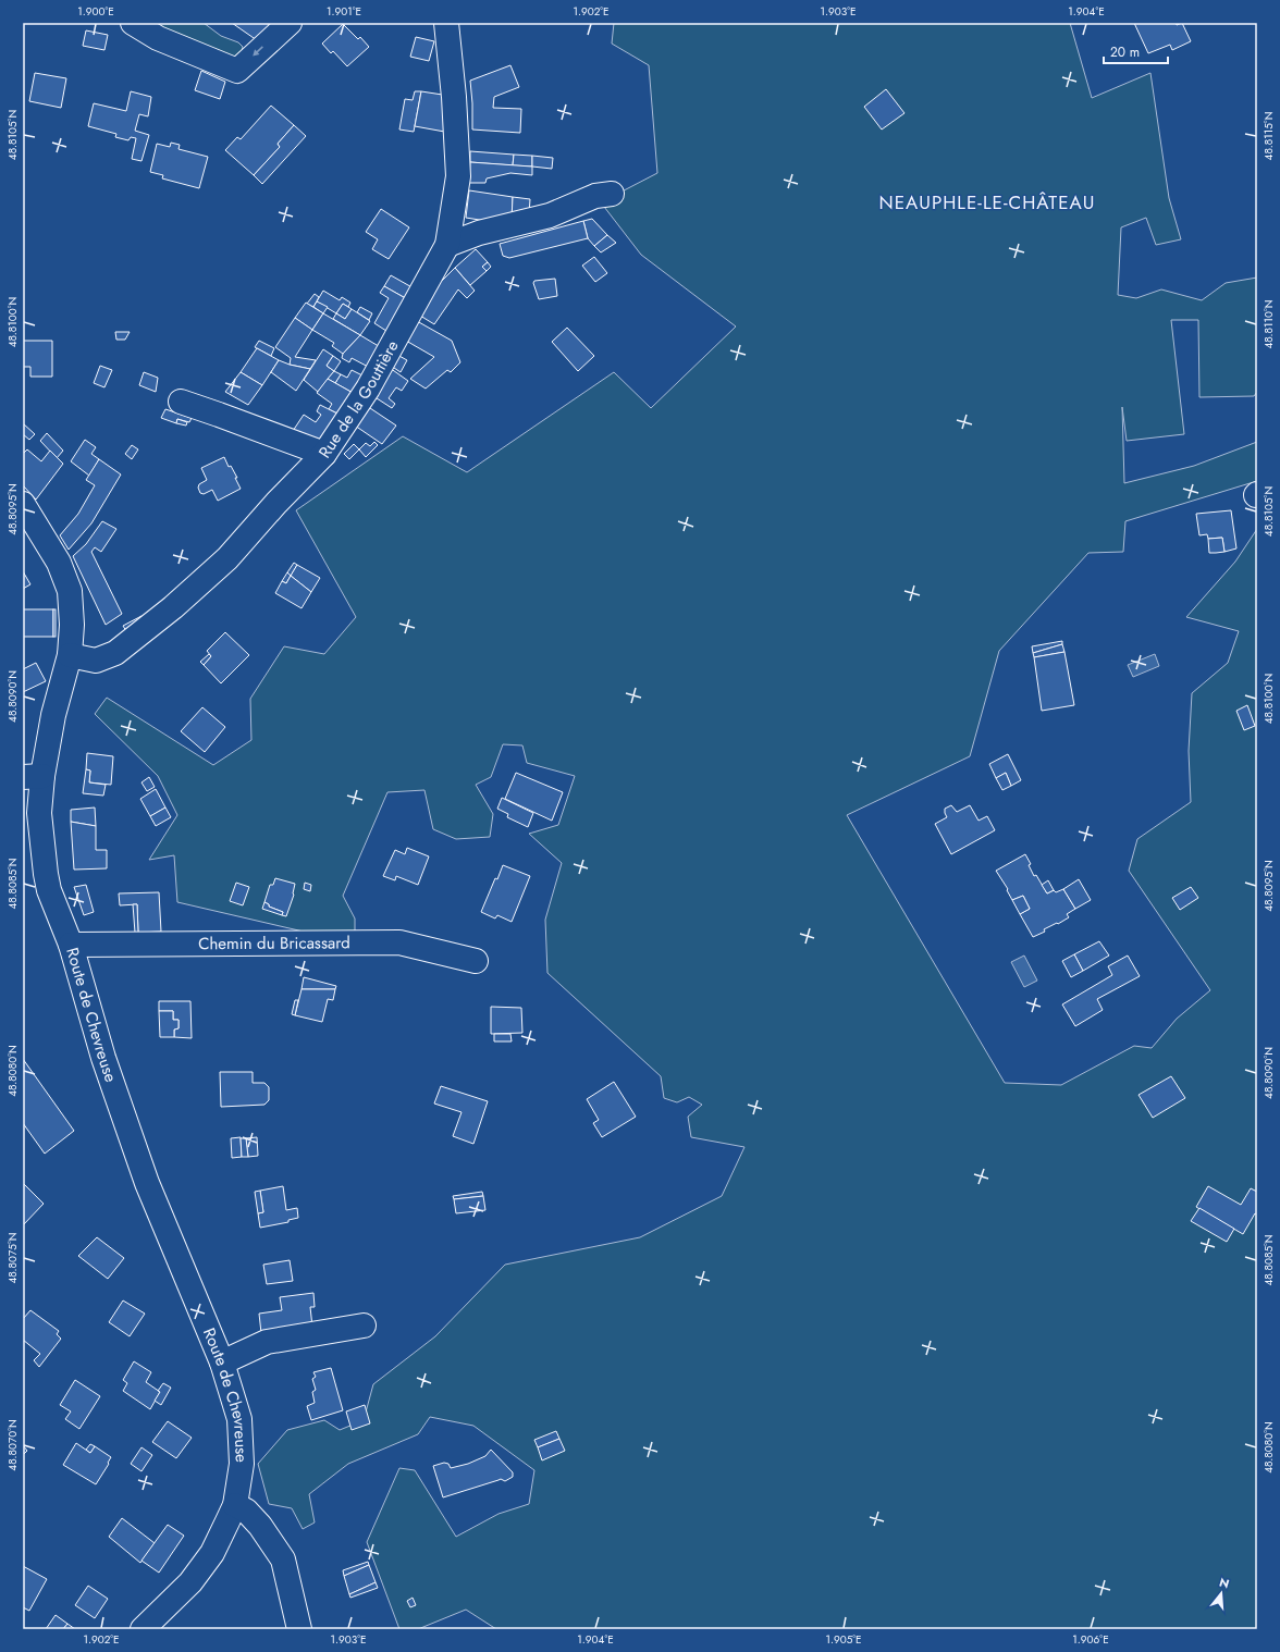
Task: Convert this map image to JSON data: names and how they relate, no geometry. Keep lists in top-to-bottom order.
{
  "streets": {
    "street": ["Rue de la Gouttière", "Chemin du Bricassard", "Route de Chevreuse"]
  },
  "crossings": [
    ["Rue de la Gouttière", "Route de Chevreuse"],
    ["Chemin du Bricassard", "Route de Chevreuse"]
  ],
  "districts": ["NEAUPHLE-LE-CHÂTEAU"],
  "scale_bar": "20 m",
  "north": "top",
  "coordinates": [
    "1.900°E",
    "1.901°E",
    "1.902°E",
    "1.903°E",
    "1.904°E",
    "48.8105°N",
    "48.8115°N",
    "48.8100°N",
    "48.8110°N",
    "48.8095°N",
    "48.8090°N",
    "48.8085°N",
    "48.8080°N",
    "48.8075°N",
    "48.8070°N",
    "1.905°E",
    "1.906°E"
  ]
}
